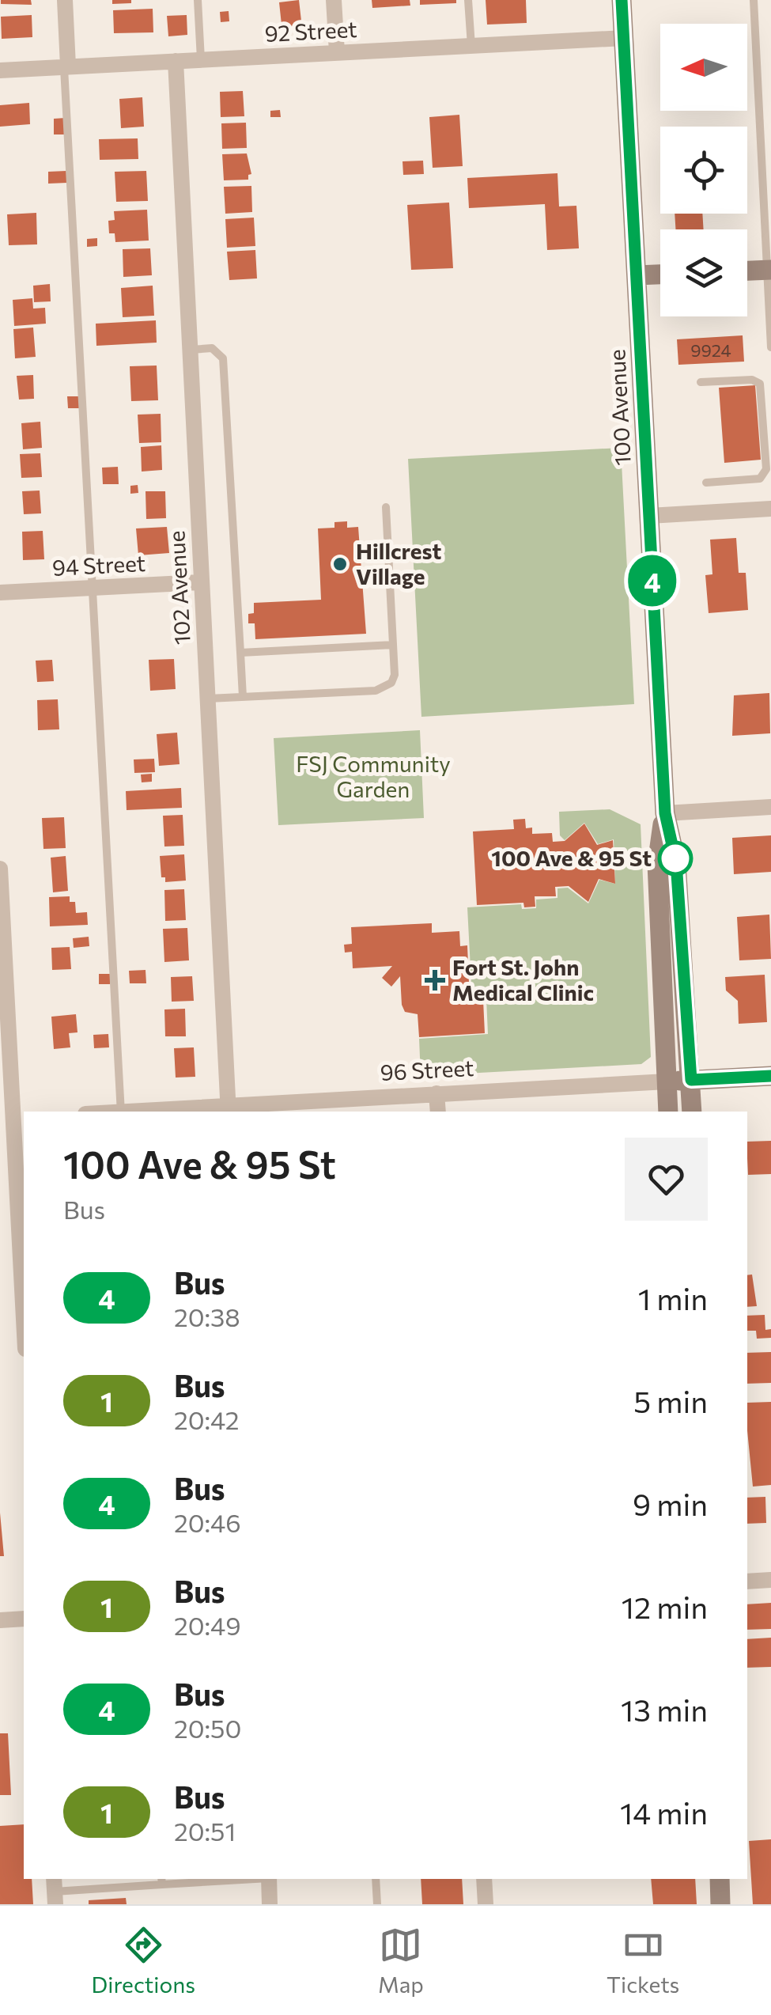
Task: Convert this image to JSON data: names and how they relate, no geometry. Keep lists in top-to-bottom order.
{
  "streets": {
    "main road": ["100 Avenue", "96 Street"],
    "street": ["92 Street", "94 Street", "102 Avenue"]
  },
  "crossings": [
    ["92 Street", "100 Avenue"],
    ["92 Street", "102 Avenue"],
    ["100 Avenue", "96 Street"],
    ["94 Street", "102 Avenue"],
    ["102 Avenue", "96 Street"]
  ],
  "parks": ["FSJ Community Garden"],
  "places": {
    "other": ["Hillcrest Village", "100 Ave & 95 St"],
    "health": ["Fort St. John Medical Clinic"]
  },
  "lines": ["bus line 4"],
  "house_numbers": ["9924"],
  "north": "left",
  "page": {
    "on_map": "4",
    "heading": ["100 Ave & 95 St", "Bus"],
    "list": [
      {
        "mark": "4",
        "name": "Bus",
        "note": "20:38",
        "value": "1 min"
      },
      {
        "mark": "1",
        "name": "Bus",
        "note": "20:42",
        "value": "5 min"
      },
      {
        "mark": "4",
        "name": "Bus",
        "note": "20:46",
        "value": "9 min"
      },
      {
        "mark": "1",
        "name": "Bus",
        "note": "20:49",
        "value": "12 min"
      },
      {
        "mark": "4",
        "name": "Bus",
        "note": "20:50",
        "value": "13 min"
      },
      {
        "mark": "1",
        "name": "Bus",
        "note": "20:51",
        "value": "14 min"
      }
    ],
    "tabs": ["Directions", "Map", "Tickets"]
  }
}
